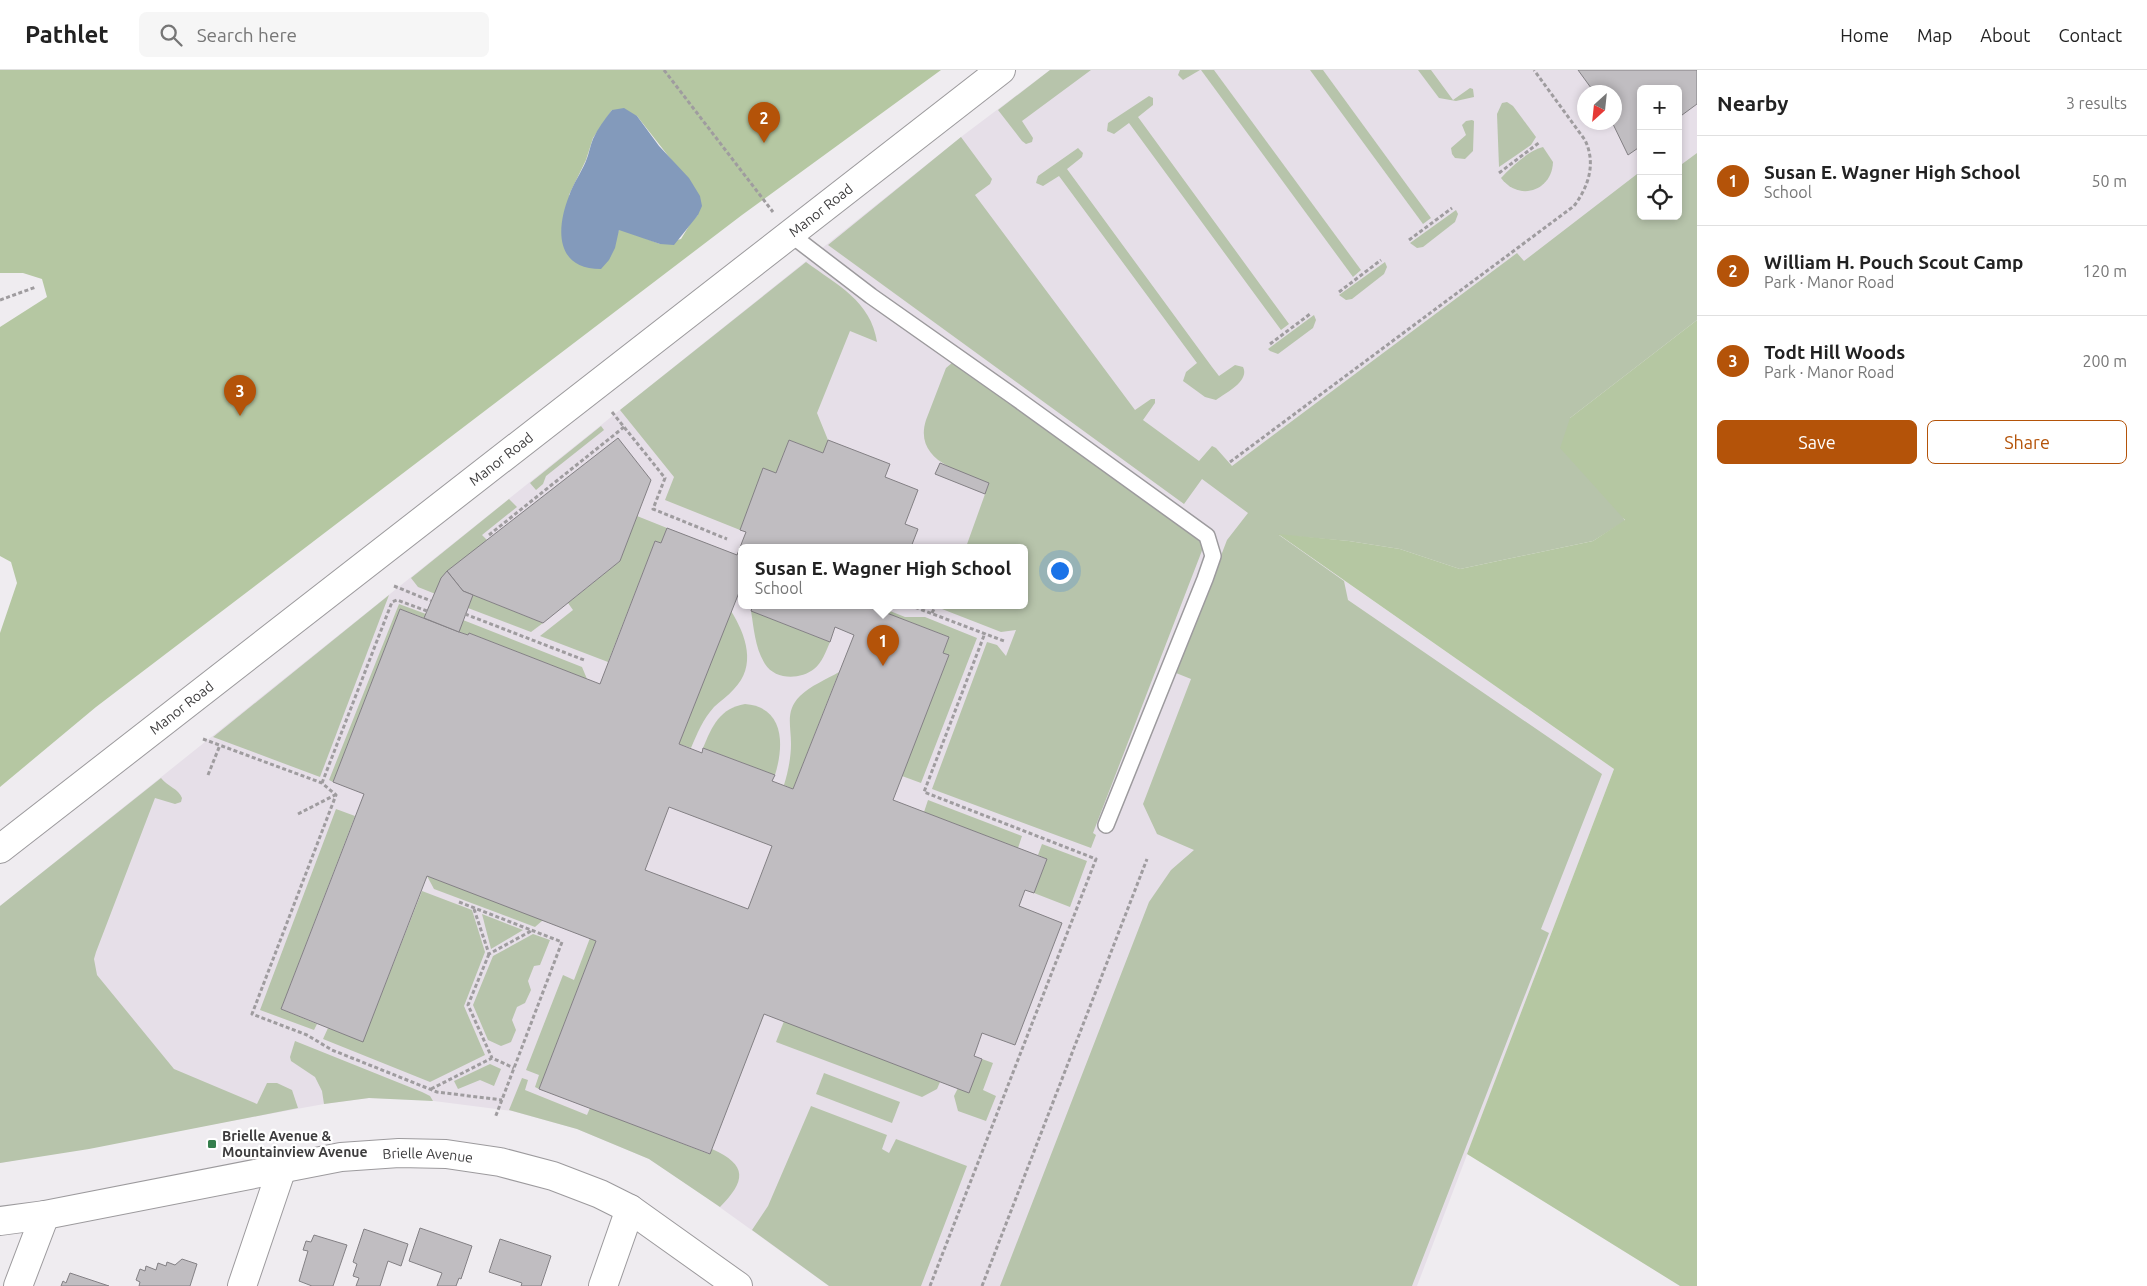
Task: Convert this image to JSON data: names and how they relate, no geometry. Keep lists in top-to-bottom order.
{
  "streets": {
    "street": ["Manor Road", "Brielle Avenue"]
  },
  "places": {
    "transit": ["Brielle Avenue & Mountainview Avenue"]
  },
  "north": "bottom left",
  "page": {
    "header": "Pathlet",
    "search": "Search here",
    "nav": [
      "Home",
      "Map",
      "About",
      "Contact"
    ],
    "heading": ["Nearby", "3 results"],
    "map_buttons": ["+", "−"],
    "pins": ["2", "3", "1"],
    "list": [
      {
        "mark": "1",
        "name": "Susan E. Wagner High School",
        "note": "School",
        "value": "50 m"
      },
      {
        "mark": "2",
        "name": "William H. Pouch Scout Camp",
        "note": "Park · Manor Road",
        "value": "120 m"
      },
      {
        "mark": "3",
        "name": "Todt Hill Woods",
        "note": "Park · Manor Road",
        "value": "200 m"
      }
    ],
    "buttons": ["Save", "Share"],
    "popup": ["Susan E. Wagner High School", "School"]
  }
}
